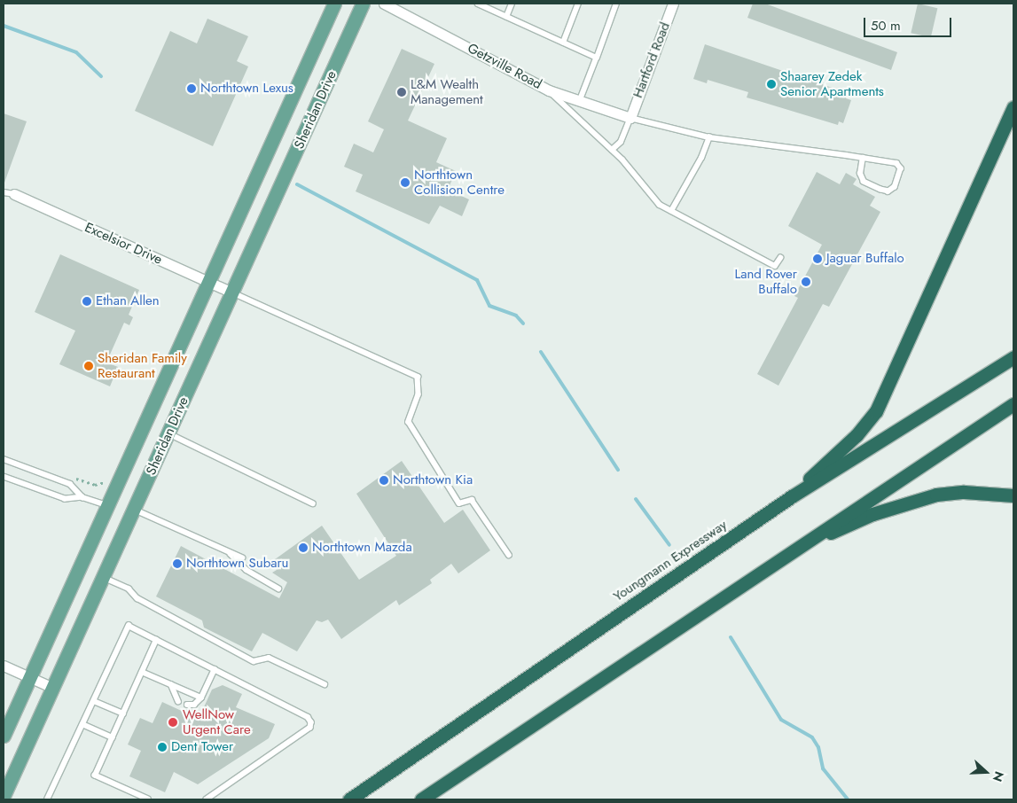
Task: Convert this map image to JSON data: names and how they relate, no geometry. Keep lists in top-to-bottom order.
{
  "streets": {
    "highway": ["Youngmann Expressway"],
    "main road": ["Sheridan Drive"],
    "street": ["Hartford Road", "Getzville Road", "Excelsior Drive"]
  },
  "crossings": [
    ["Hartford Road", "Getzville Road"],
    ["Sheridan Drive", "Excelsior Drive"]
  ],
  "places": [
    "Shaarey Zedek Senior Apartments",
    "Northtown Lexus",
    "L&M Wealth Management",
    "Northtown Collision Centre",
    "Jaguar Buffalo",
    "Land Rover Buffalo",
    "Ethan Allen",
    "Sheridan Family Restaurant",
    "Northtown Kia",
    "Northtown Mazda",
    "Northtown Subaru",
    "WellNow Urgent Care",
    "Dent Tower"
  ],
  "scale_bar": "50 m",
  "north": "right"
}
